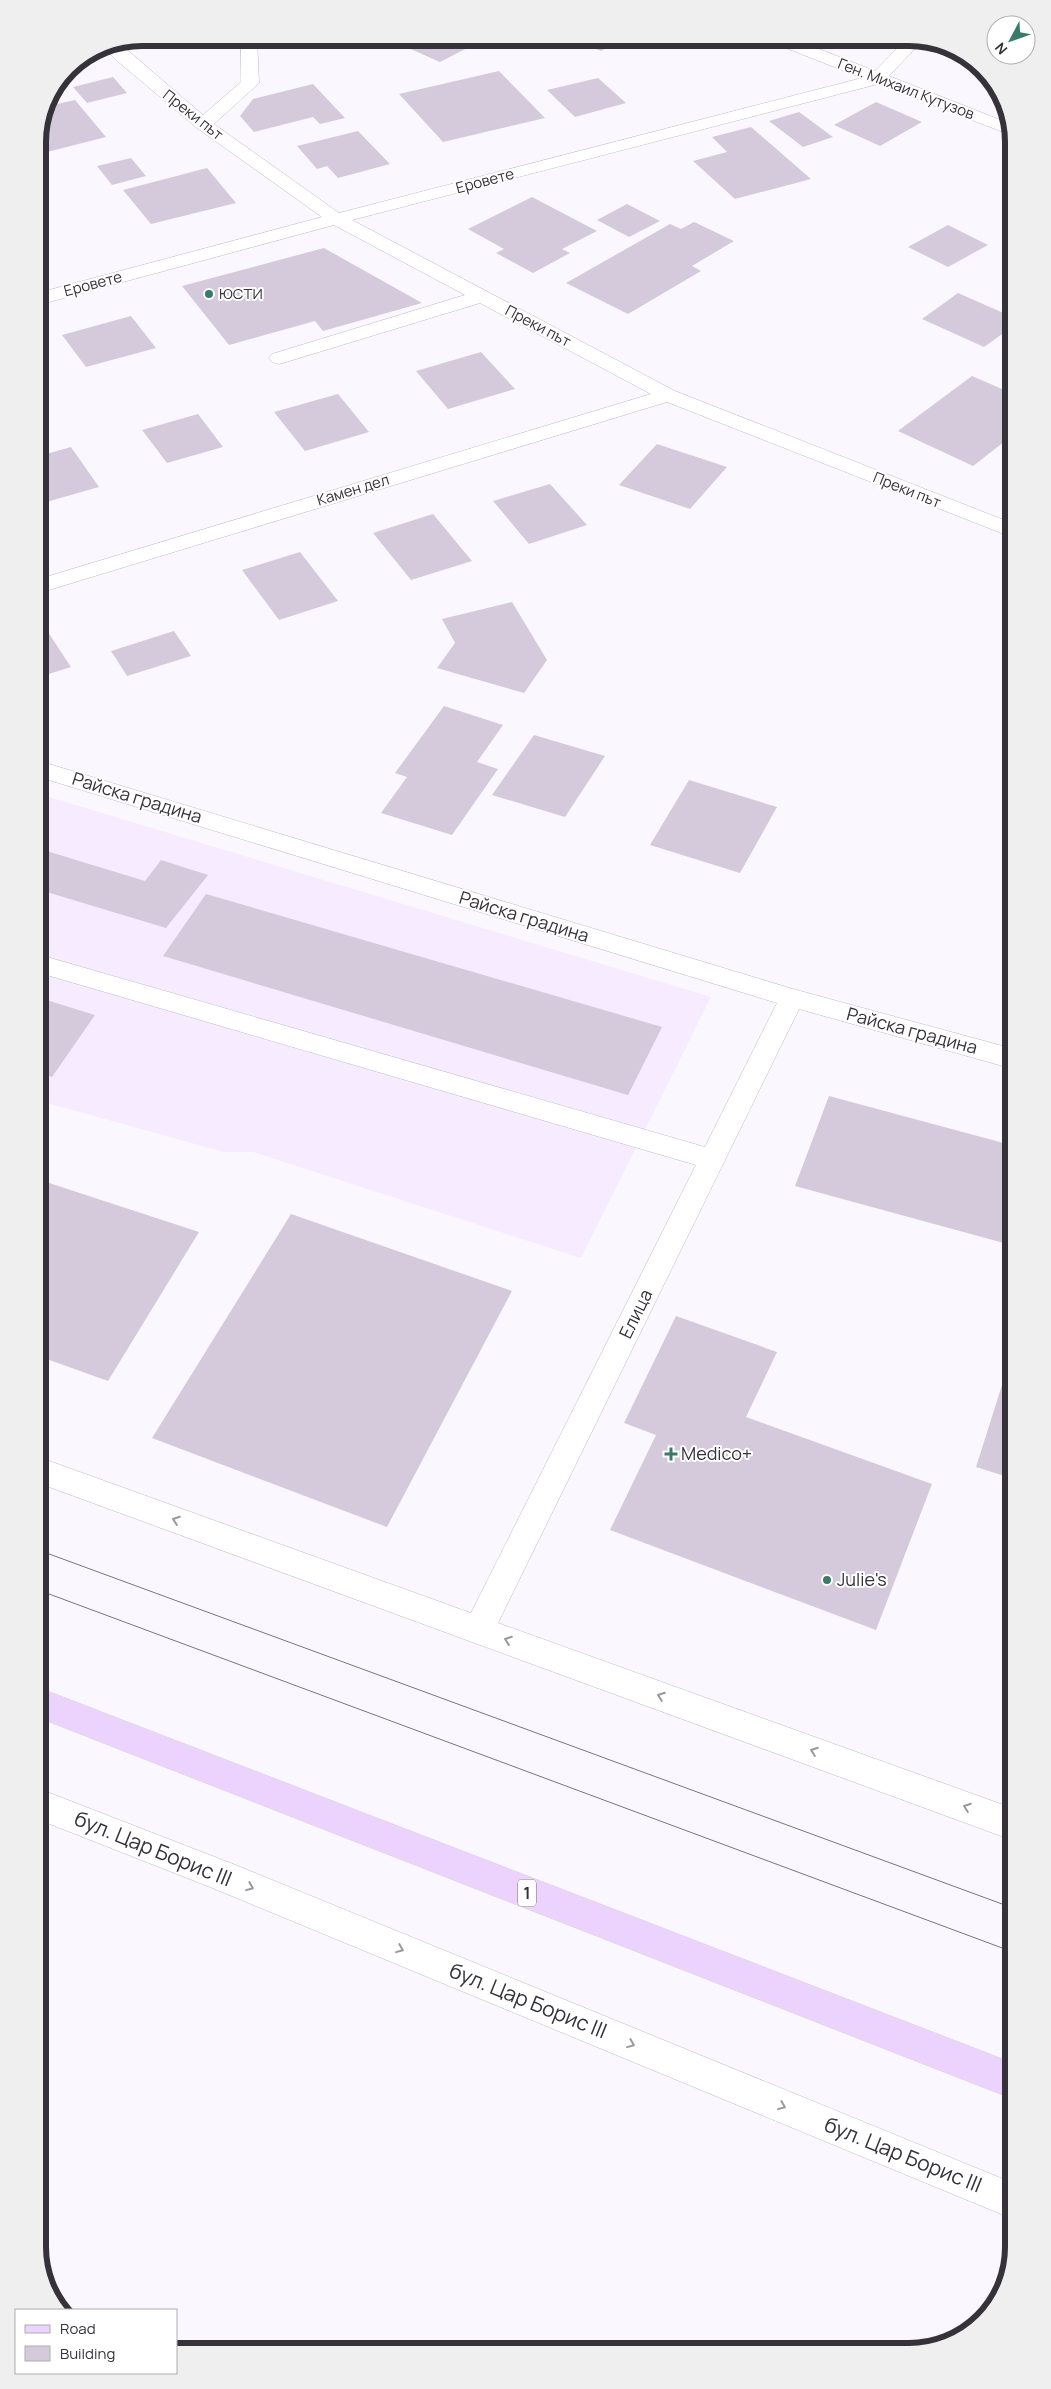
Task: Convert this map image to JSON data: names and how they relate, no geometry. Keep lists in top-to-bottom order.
{
  "streets": {
    "main road": ["1"],
    "street": [
      "Ген. Михаил Кутузов",
      "Преки път",
      "Еровете",
      "Камен дел",
      "Райска градина",
      "Елица",
      "бул. Цар Борис III"
    ]
  },
  "crossings": [
    ["Ген. Михаил Кутузов", "Еровете"],
    ["Преки път", "Еровете"],
    ["Преки път", "Камен дел"],
    ["Райска градина", "Елица"]
  ],
  "one_way": ["бул. Цар Борис III"],
  "places": {
    "other": ["ЮСТИ", "Julie's"],
    "health": ["Medico+"]
  },
  "legend": ["Road", "Building"],
  "north": "bottom left"
}
